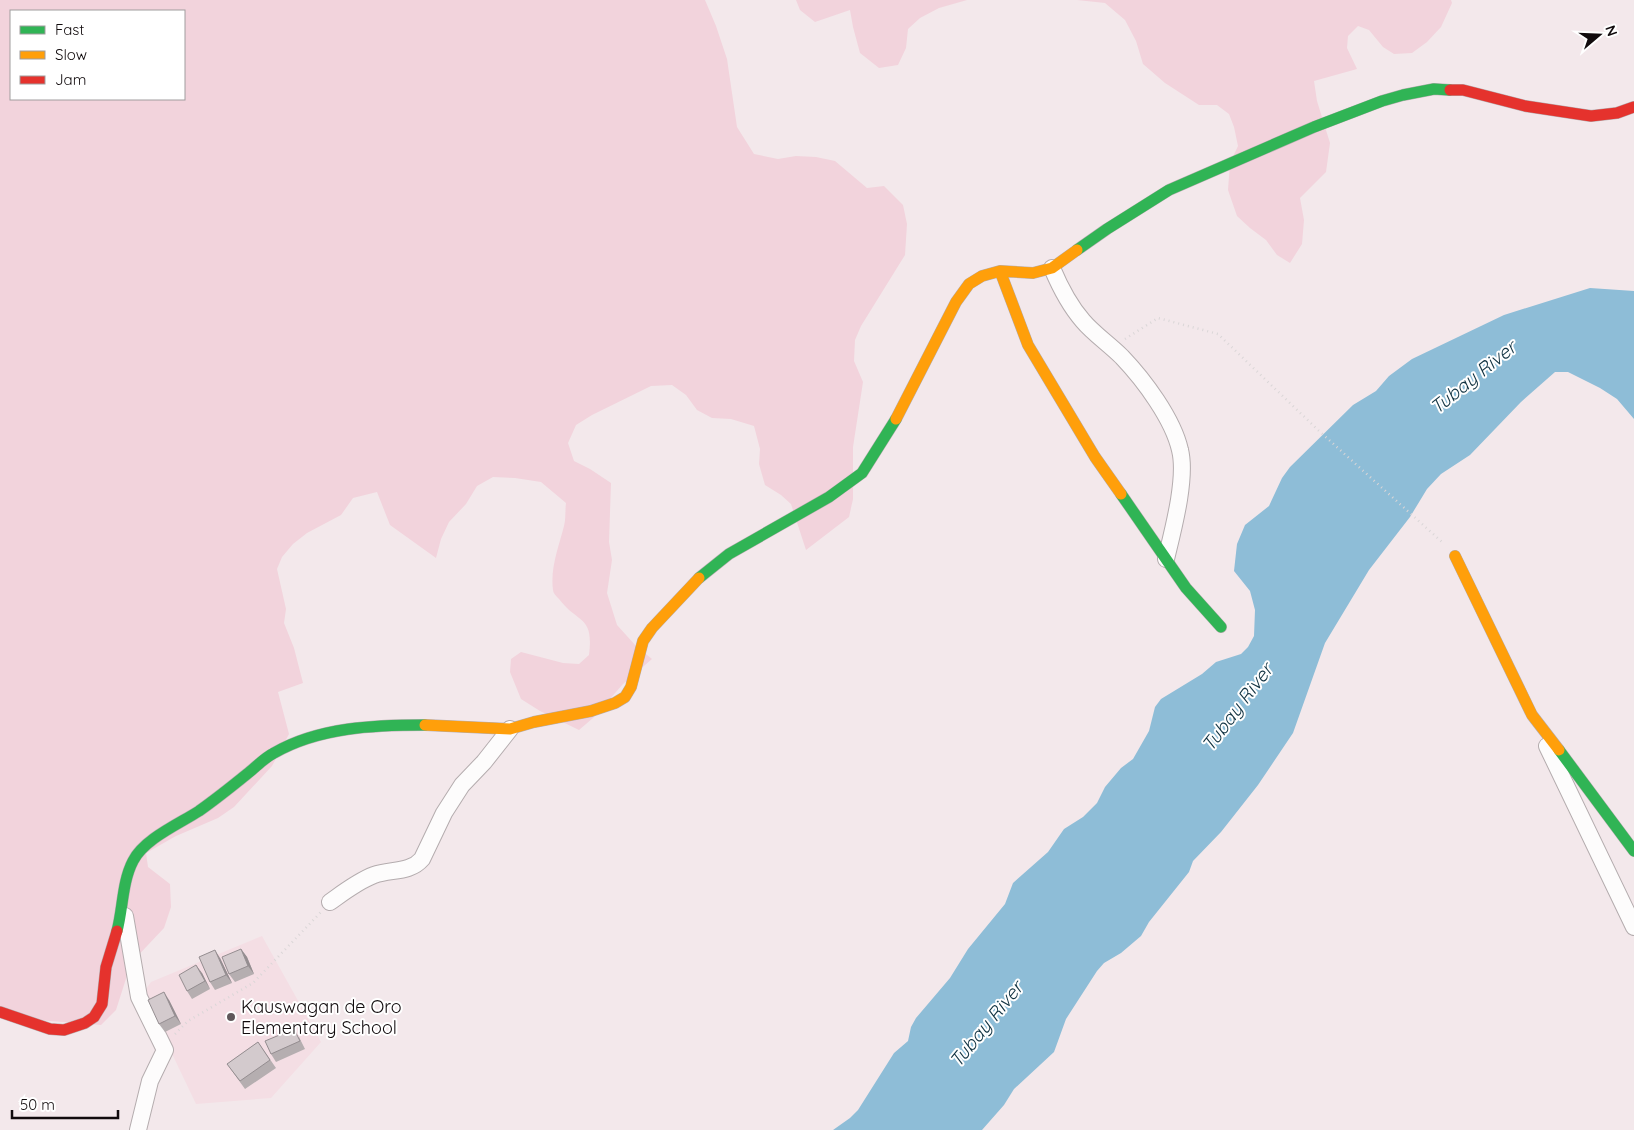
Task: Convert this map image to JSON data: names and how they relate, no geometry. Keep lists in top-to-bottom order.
{
  "water": ["Tubay River"],
  "places": ["Kauswagan de Oro Elementary School"],
  "legend": ["Fast", "Slow", "Jam"],
  "scale_bar": "50 m",
  "north": "right"
}
